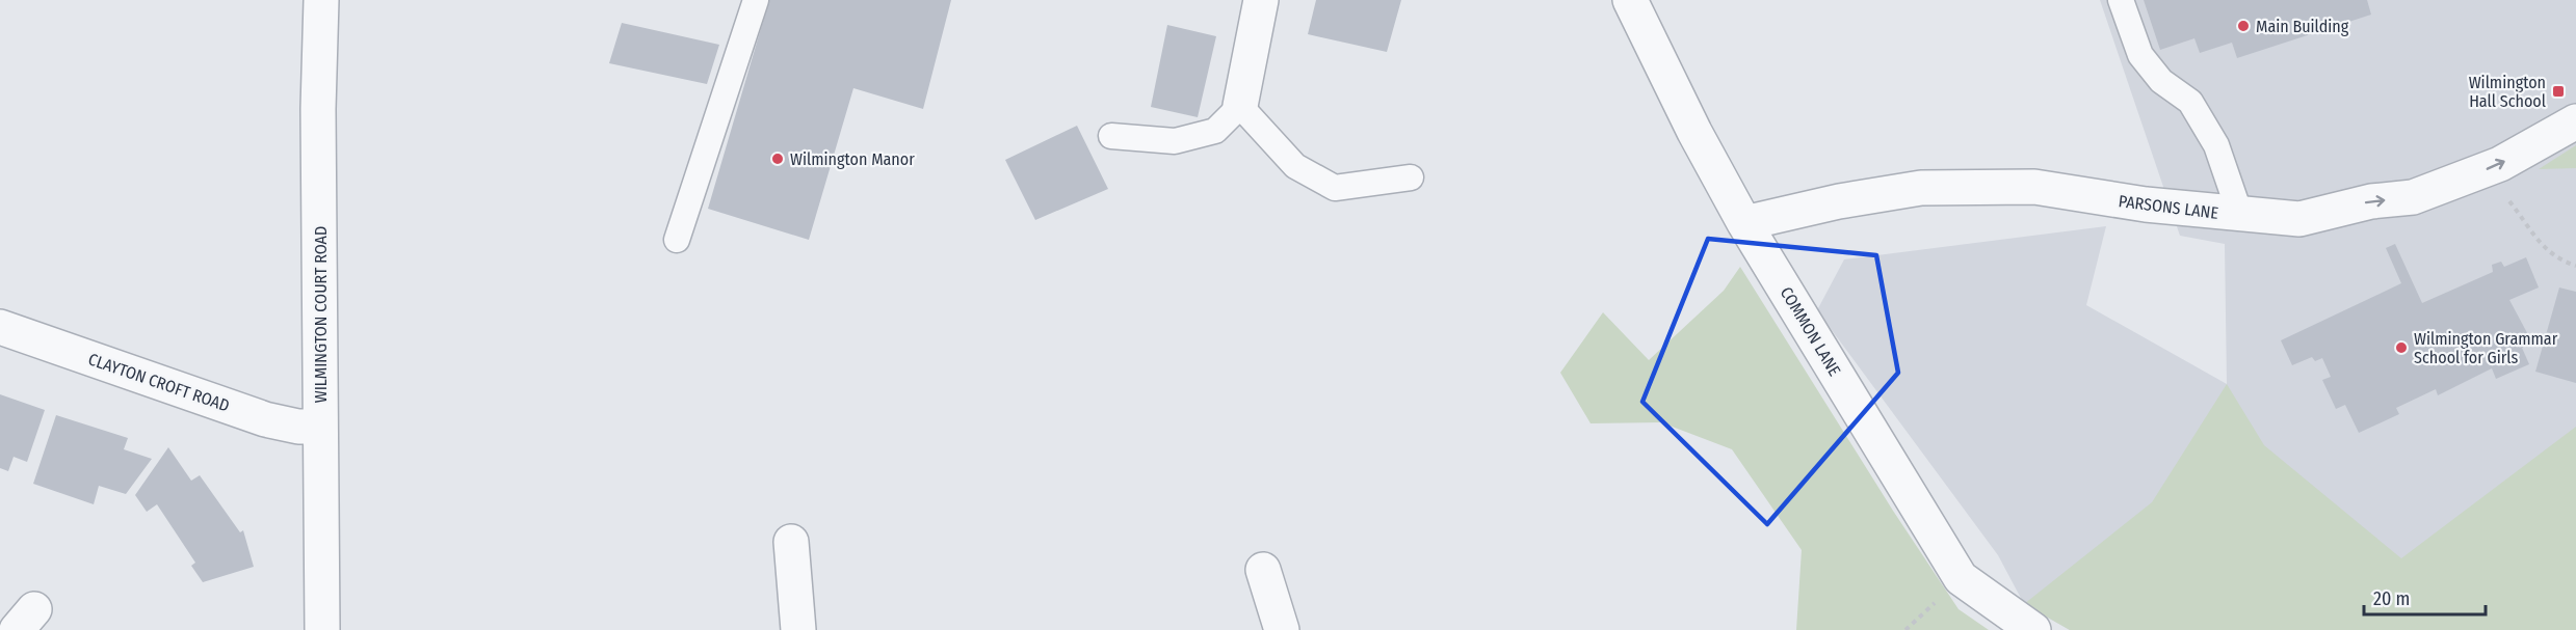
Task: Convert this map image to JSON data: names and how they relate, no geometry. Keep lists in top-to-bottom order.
{
  "streets": {
    "street": [
      "PARSONS LANE",
      "WILMINGTON COURT ROAD",
      "COMMON LANE",
      "CLAYTON CROFT ROAD"
    ]
  },
  "crossings": [
    ["PARSONS LANE", "COMMON LANE"],
    ["WILMINGTON COURT ROAD", "CLAYTON CROFT ROAD"]
  ],
  "one_way": ["PARSONS LANE"],
  "places": {
    "other": ["Main Building", "Wilmington Manor", "Wilmington Grammar School for Girls"],
    "transit": ["Wilmington Hall School"]
  },
  "scale_bar": "20 m"
}
